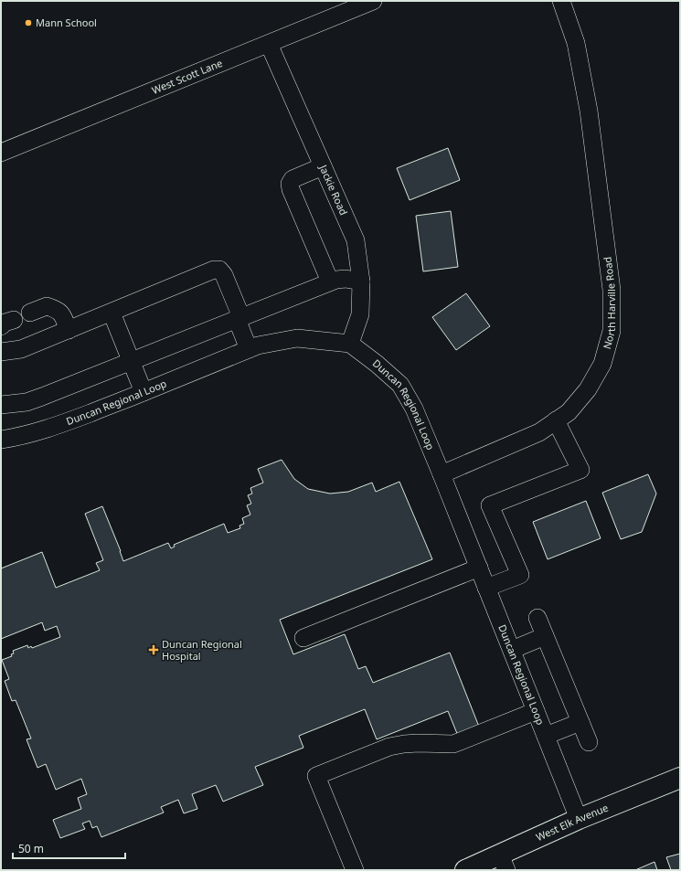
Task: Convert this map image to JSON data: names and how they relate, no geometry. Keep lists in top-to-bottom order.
{
  "streets": {
    "main road": ["West Elk Avenue"],
    "street": [
      "West Scott Lane",
      "Jackie Road",
      "North Harville Road",
      "Duncan Regional Loop"
    ]
  },
  "crossings": [
    ["West Scott Lane", "Jackie Road"],
    ["Jackie Road", "Duncan Regional Loop"],
    ["North Harville Road", "Duncan Regional Loop"],
    ["Duncan Regional Loop", "West Elk Avenue"]
  ],
  "places": {
    "other": ["Mann School"],
    "health": ["Duncan Regional Hospital"]
  },
  "scale_bar": "50 m"
}
